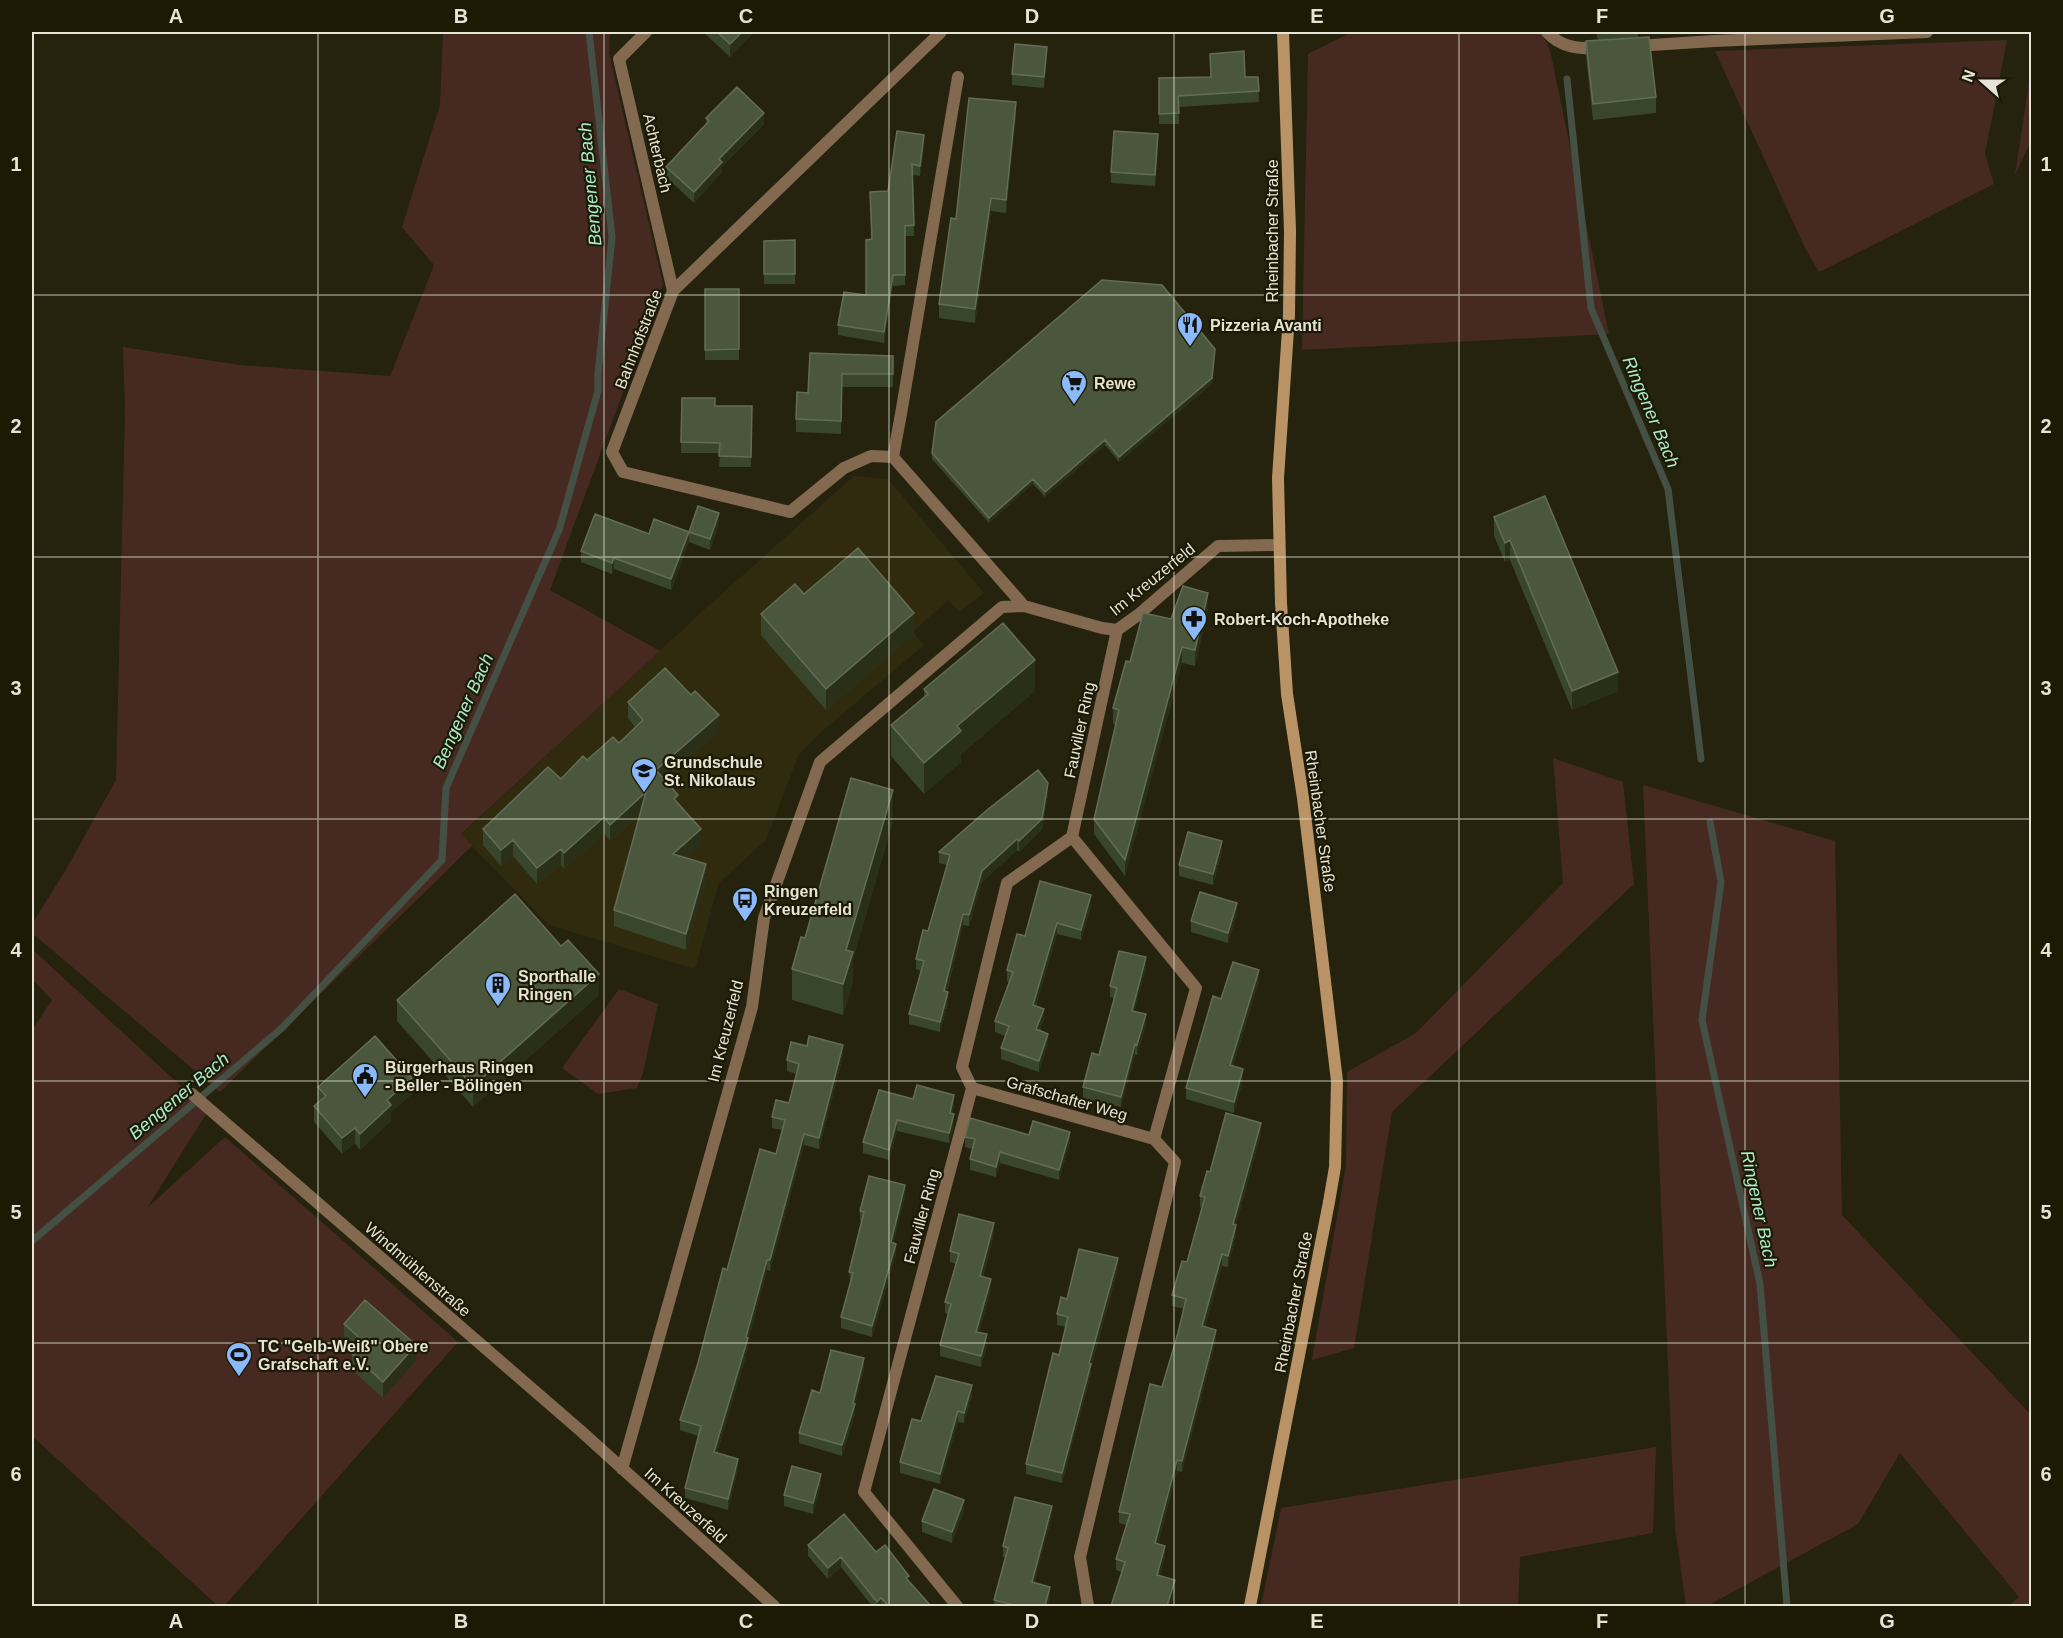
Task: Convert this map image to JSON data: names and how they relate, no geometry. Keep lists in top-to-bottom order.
{
  "streets": {
    "main road": ["Rheinbacher Straße"],
    "street": [
      "Achterbach",
      "Bahnhofstraße",
      "Im Kreuzerfeld",
      "Fauviller Ring",
      "Grafschafter Weg",
      "Windmühlenstraße"
    ]
  },
  "crossings": [
    ["Achterbach", "Bahnhofstraße"],
    ["Rheinbacher Straße", "Im Kreuzerfeld"],
    ["Im Kreuzerfeld", "Fauviller Ring"],
    ["Im Kreuzerfeld", "Windmühlenstraße"],
    ["Fauviller Ring", "Grafschafter Weg"]
  ],
  "water": ["Bengener Bach", "Ringener Bach"],
  "places": {
    "restaurant": ["Pizzeria Avanti"],
    "supermarket": ["Rewe"],
    "pharmacy": ["Robert-Koch-Apotheke"],
    "school or university": ["Grundschule St. Nikolaus"],
    "bus stop": ["Ringen Kreuzerfeld"],
    "building": ["Sporthalle Ringen"],
    "public building": ["Bürgerhaus Ringen - Beller - Bölingen"],
    "sports": ["TC \"Gelb-Weiß\" Obere Grafschaft e.V."]
  },
  "north": "left",
  "grid": {
    "columns": [
      "A",
      "B",
      "C",
      "D",
      "E",
      "F",
      "G"
    ],
    "rows": [
      "1",
      "2",
      "3",
      "4",
      "5",
      "6"
    ]
  }
}
